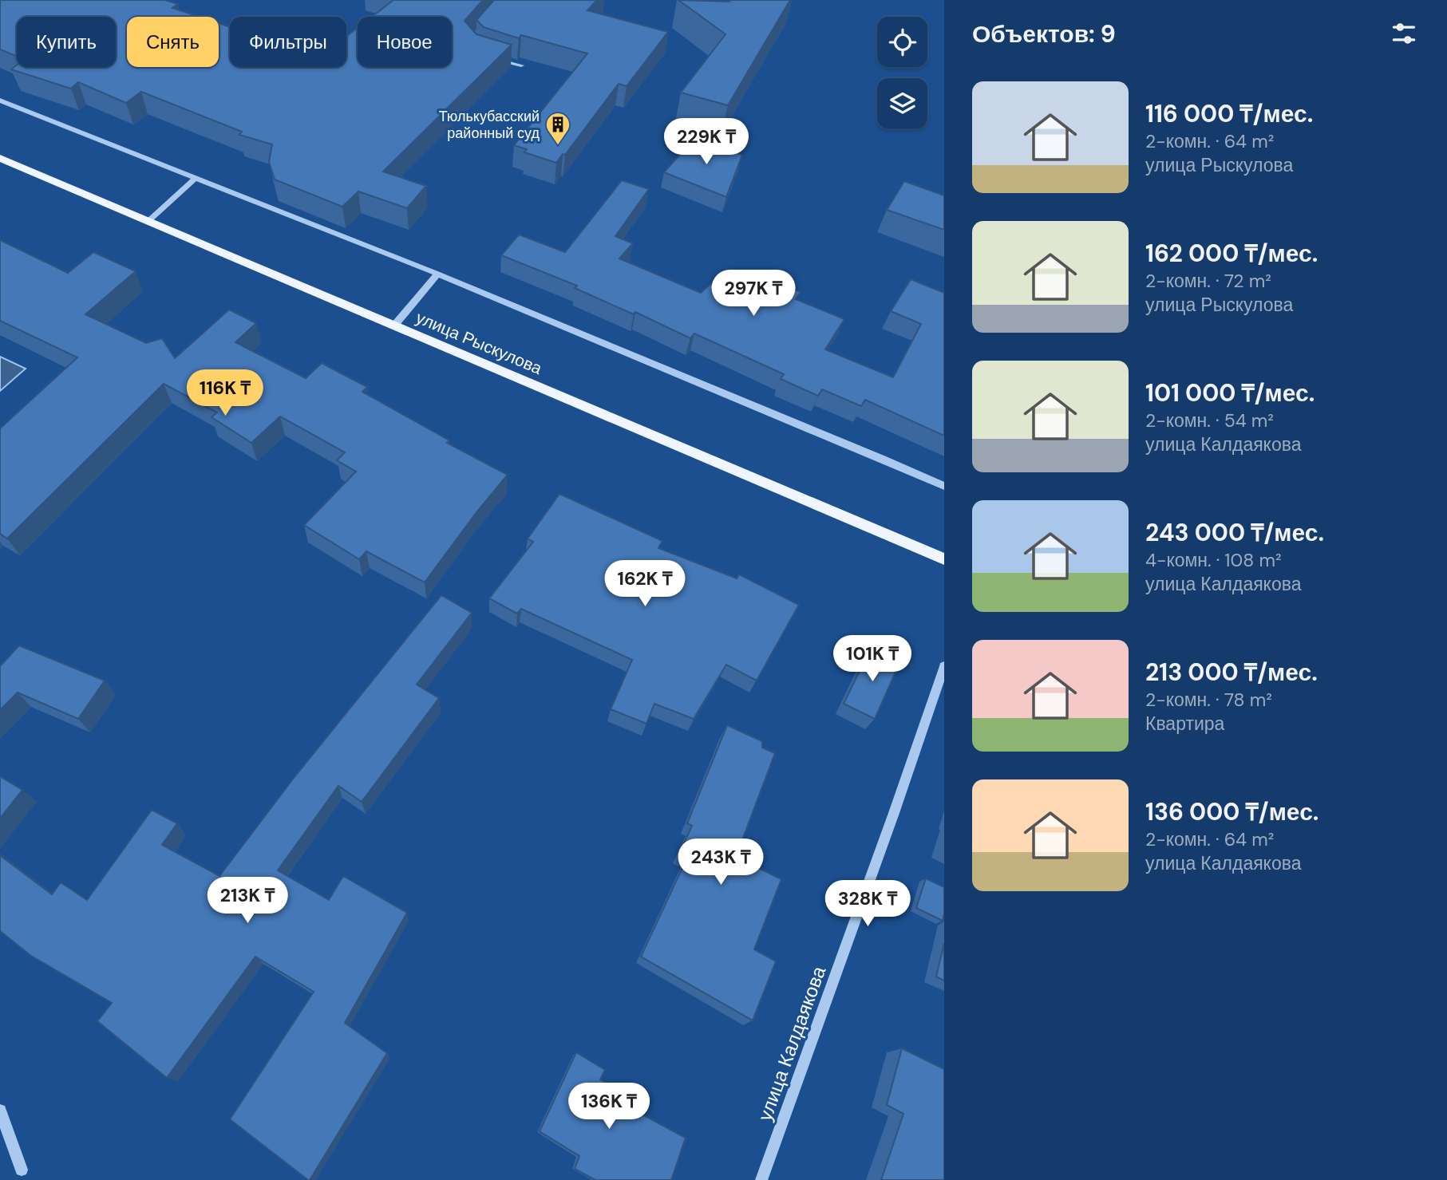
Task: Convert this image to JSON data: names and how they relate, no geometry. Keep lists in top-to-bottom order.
{
  "streets": {
    "main road": ["улица Рыскулова"],
    "street": ["улица Калдаякова"]
  },
  "places": {
    "building": ["Тюлькубасский районный суд"]
  },
  "page": {
    "heading": "Объектов: 9",
    "chip": [
      "Купить",
      "Снять",
      "Фильтры",
      "Новое"
    ],
    "list": [
      {
        "name": "116 000 ₸/мес.",
        "note": "2-комн. · 64 m² · улица Рыскулова"
      },
      {
        "name": "162 000 ₸/мес.",
        "note": "2-комн. · 72 m² · улица Рыскулова"
      },
      {
        "name": "101 000 ₸/мес.",
        "note": "2-комн. · 54 m² · улица Калдаякова"
      },
      {
        "name": "243 000 ₸/мес.",
        "note": "4-комн. · 108 m² · улица Калдаякова"
      },
      {
        "name": "213 000 ₸/мес.",
        "note": "2-комн. · 78 m² · Квартира"
      },
      {
        "name": "136 000 ₸/мес.",
        "note": "2-комн. · 64 m² · улица Калдаякова"
      }
    ],
    "price": [
      "229K ₸",
      "297K ₸",
      "116K ₸",
      "162K ₸",
      "101K ₸",
      "243K ₸",
      "213K ₸",
      "328K ₸",
      "136K ₸"
    ]
  }
}
